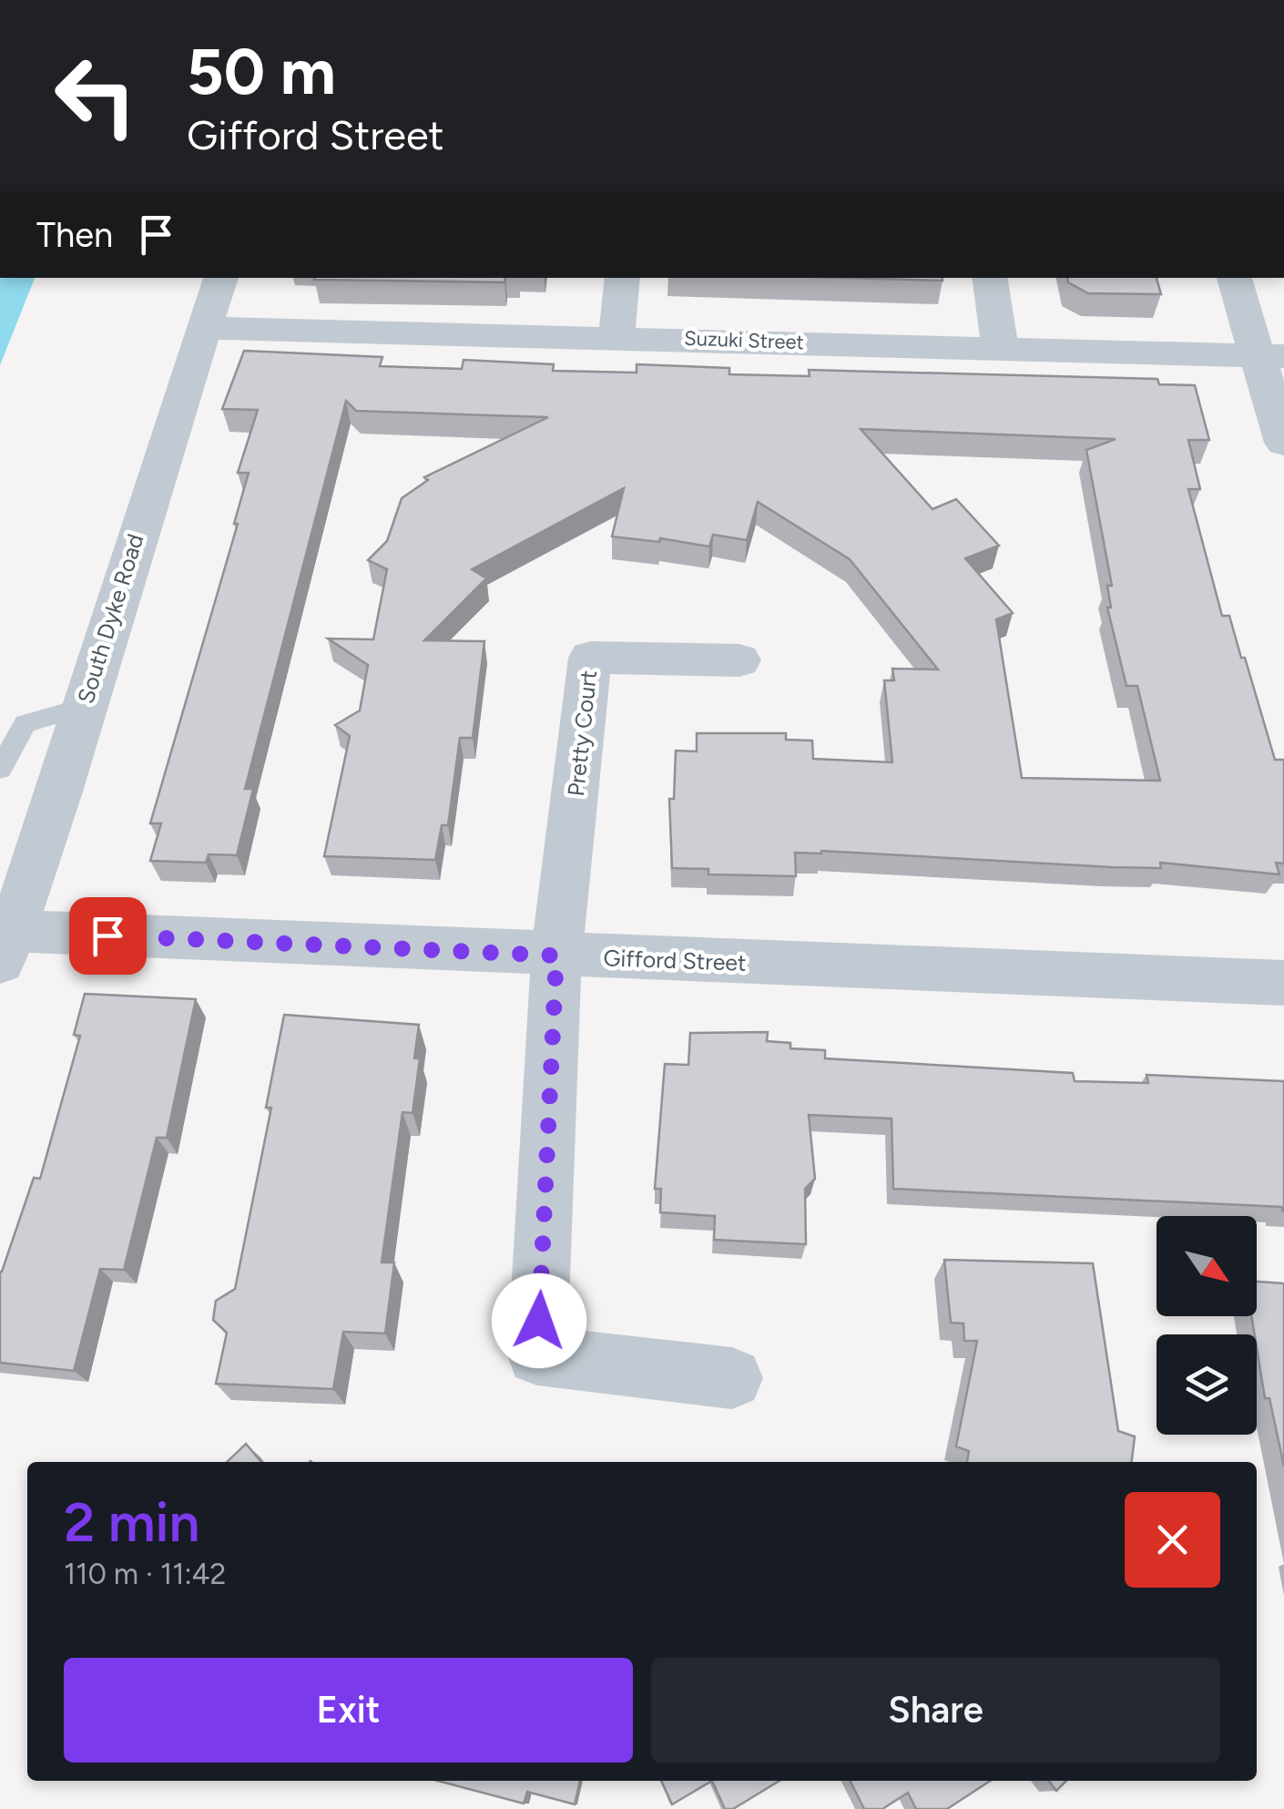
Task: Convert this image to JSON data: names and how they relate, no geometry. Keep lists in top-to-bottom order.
{
  "streets": {
    "street": [
      "Suzuki Street",
      "South Dyke Road",
      "Pretty Court",
      "Gifford Street"
    ]
  },
  "crossings": [
    ["Suzuki Street", "South Dyke Road"],
    ["South Dyke Road", "Gifford Street"],
    ["Pretty Court", "Gifford Street"]
  ],
  "north": "bottom right",
  "page": {
    "turn": ["50 m", "Gifford Street"],
    "then": "Then",
    "heading": ["2 min", "110 m · 11:42"],
    "buttons": ["Exit", "Share"]
  }
}
